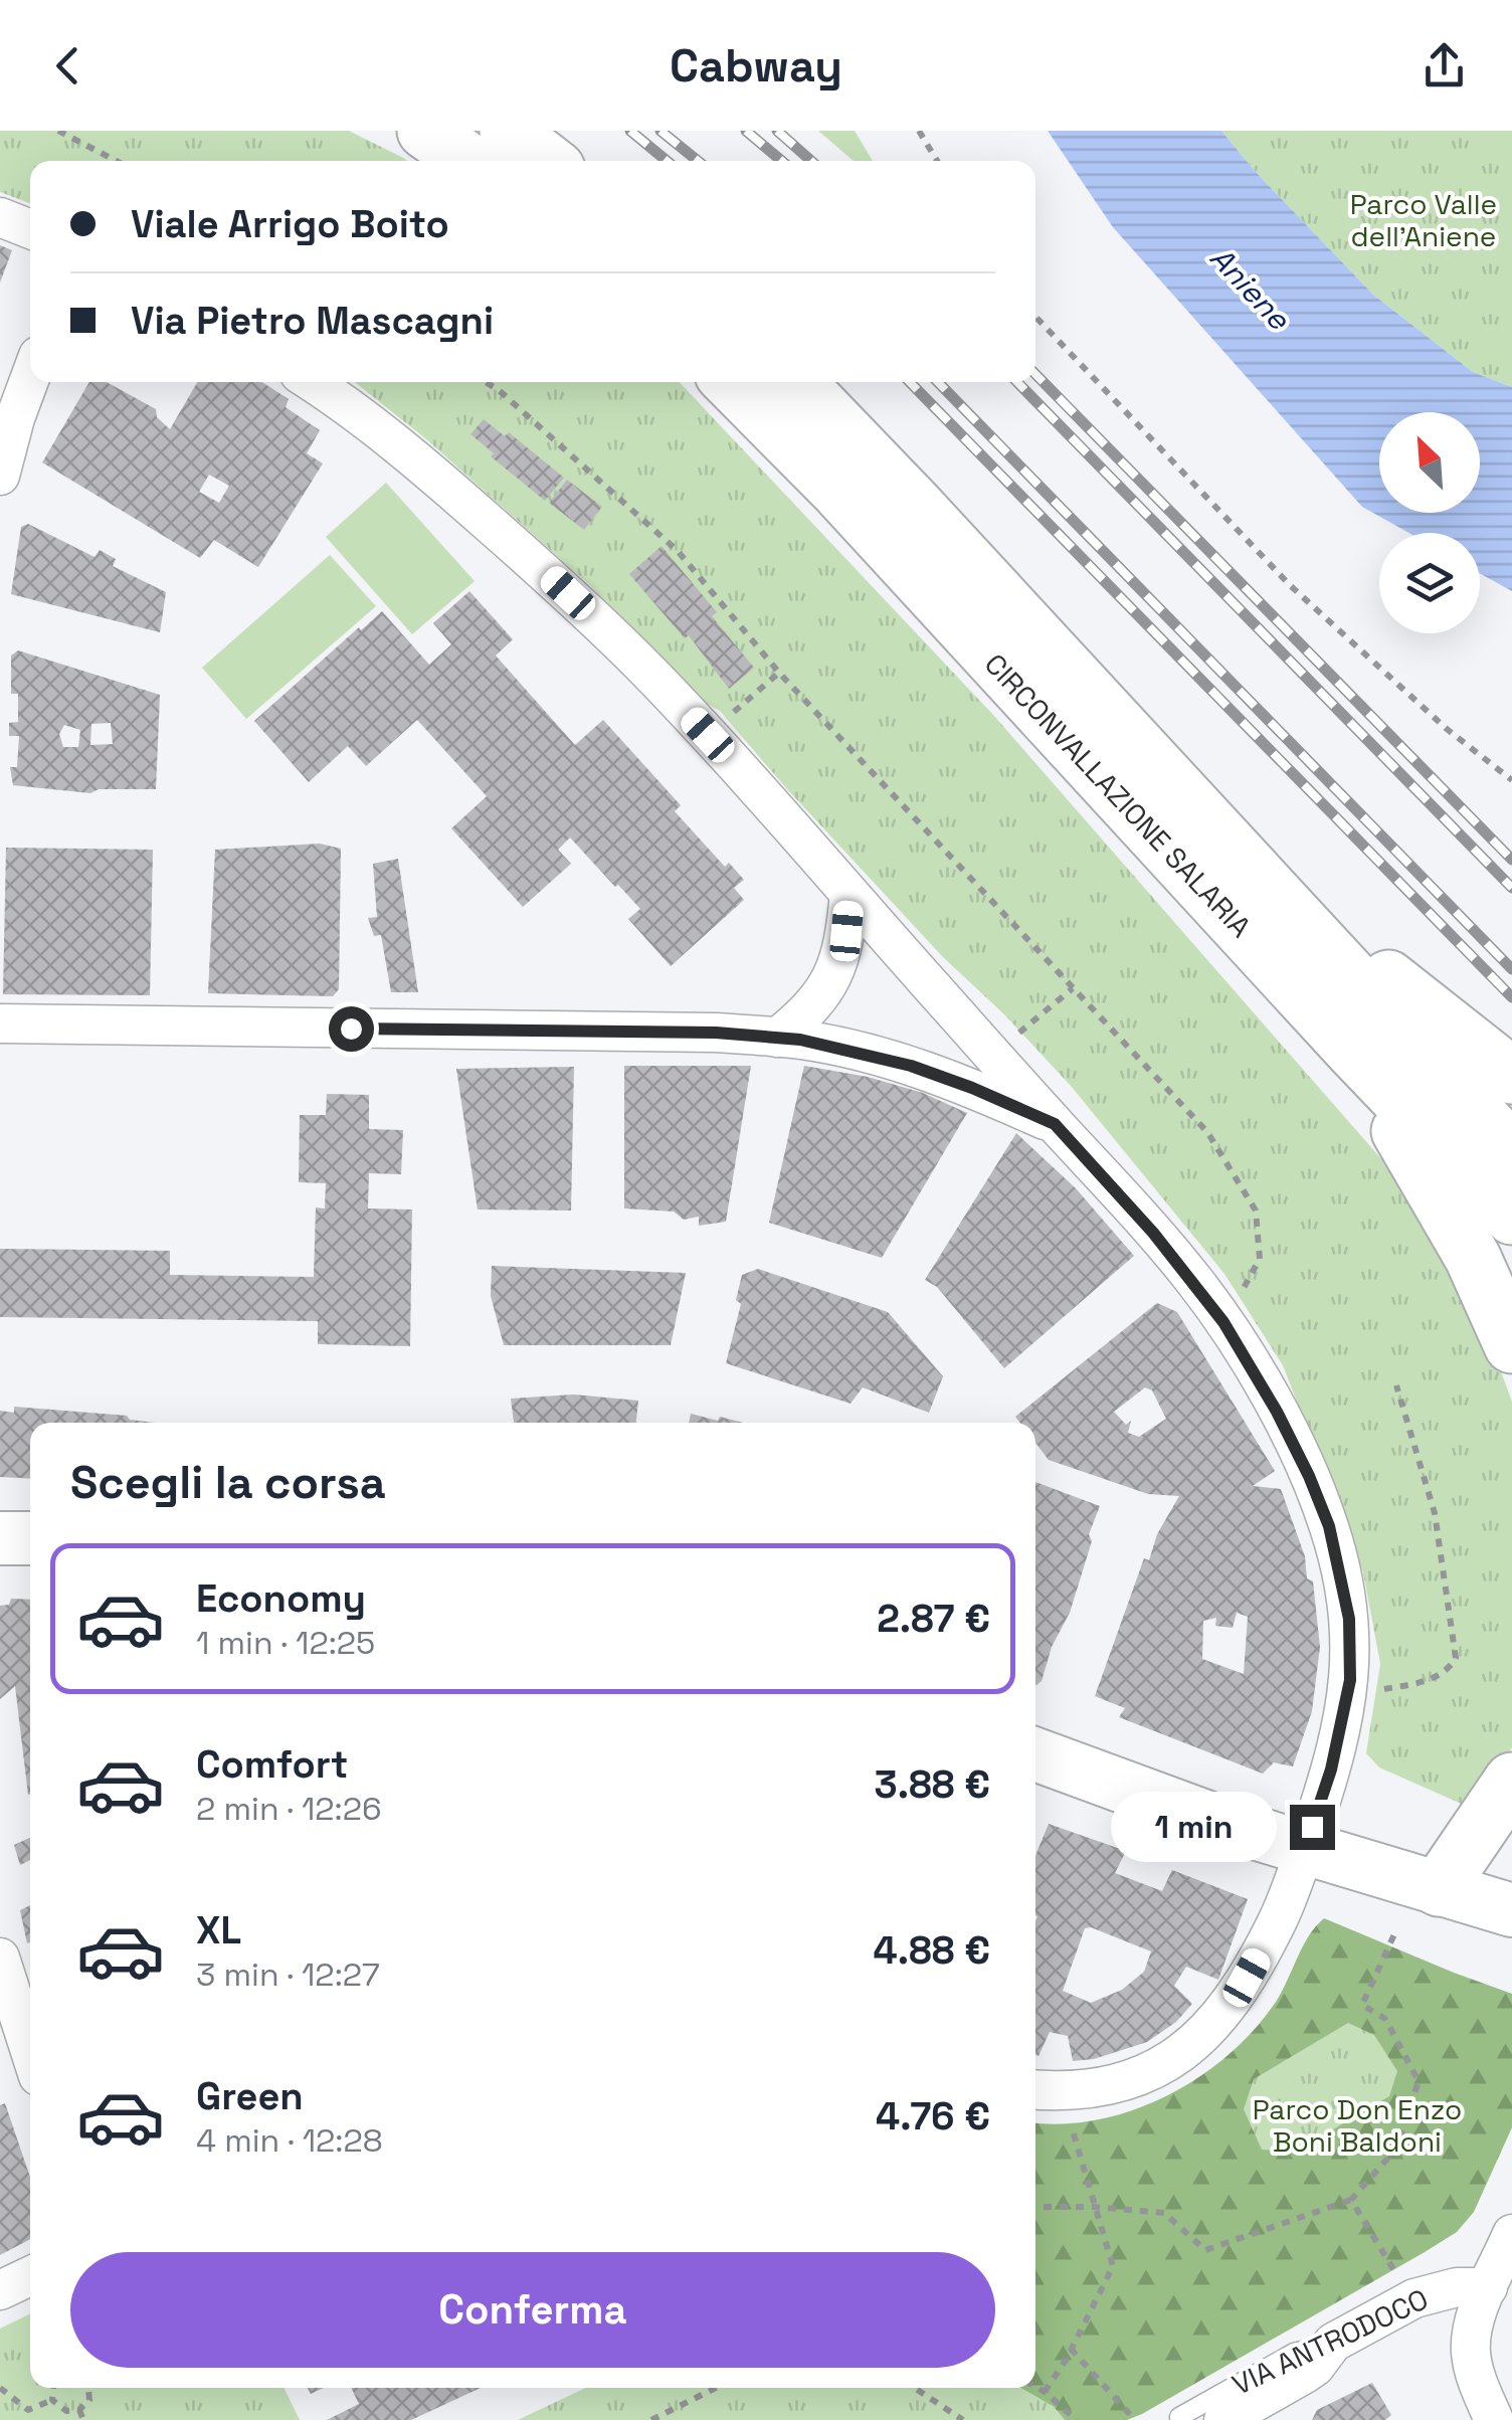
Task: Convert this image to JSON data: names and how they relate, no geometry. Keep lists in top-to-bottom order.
{
  "streets": {
    "highway": ["CIRCONVALLAZIONE SALARIA"],
    "street": ["VIA ANTRODOCO"]
  },
  "water": ["Aniene"],
  "parks": ["Parco Valle dell'Aniene", "Parco Don Enzo Boni Baldoni"],
  "north": "top left",
  "page": {
    "header": "Cabway",
    "banner": ["Viale Arrigo Boito", "Via Pietro Mascagni"],
    "heading": "Scegli la corsa",
    "list": [
      {
        "name": "Economy",
        "note": "1 min · 12:25",
        "value": "2.87 €"
      },
      {
        "name": "Comfort",
        "note": "2 min · 12:26",
        "value": "3.88 €"
      },
      {
        "name": "XL",
        "note": "3 min · 12:27",
        "value": "4.88 €"
      },
      {
        "name": "Green",
        "note": "4 min · 12:28",
        "value": "4.76 €"
      }
    ],
    "bubble": "1 min",
    "buttons": "Conferma"
  }
}
